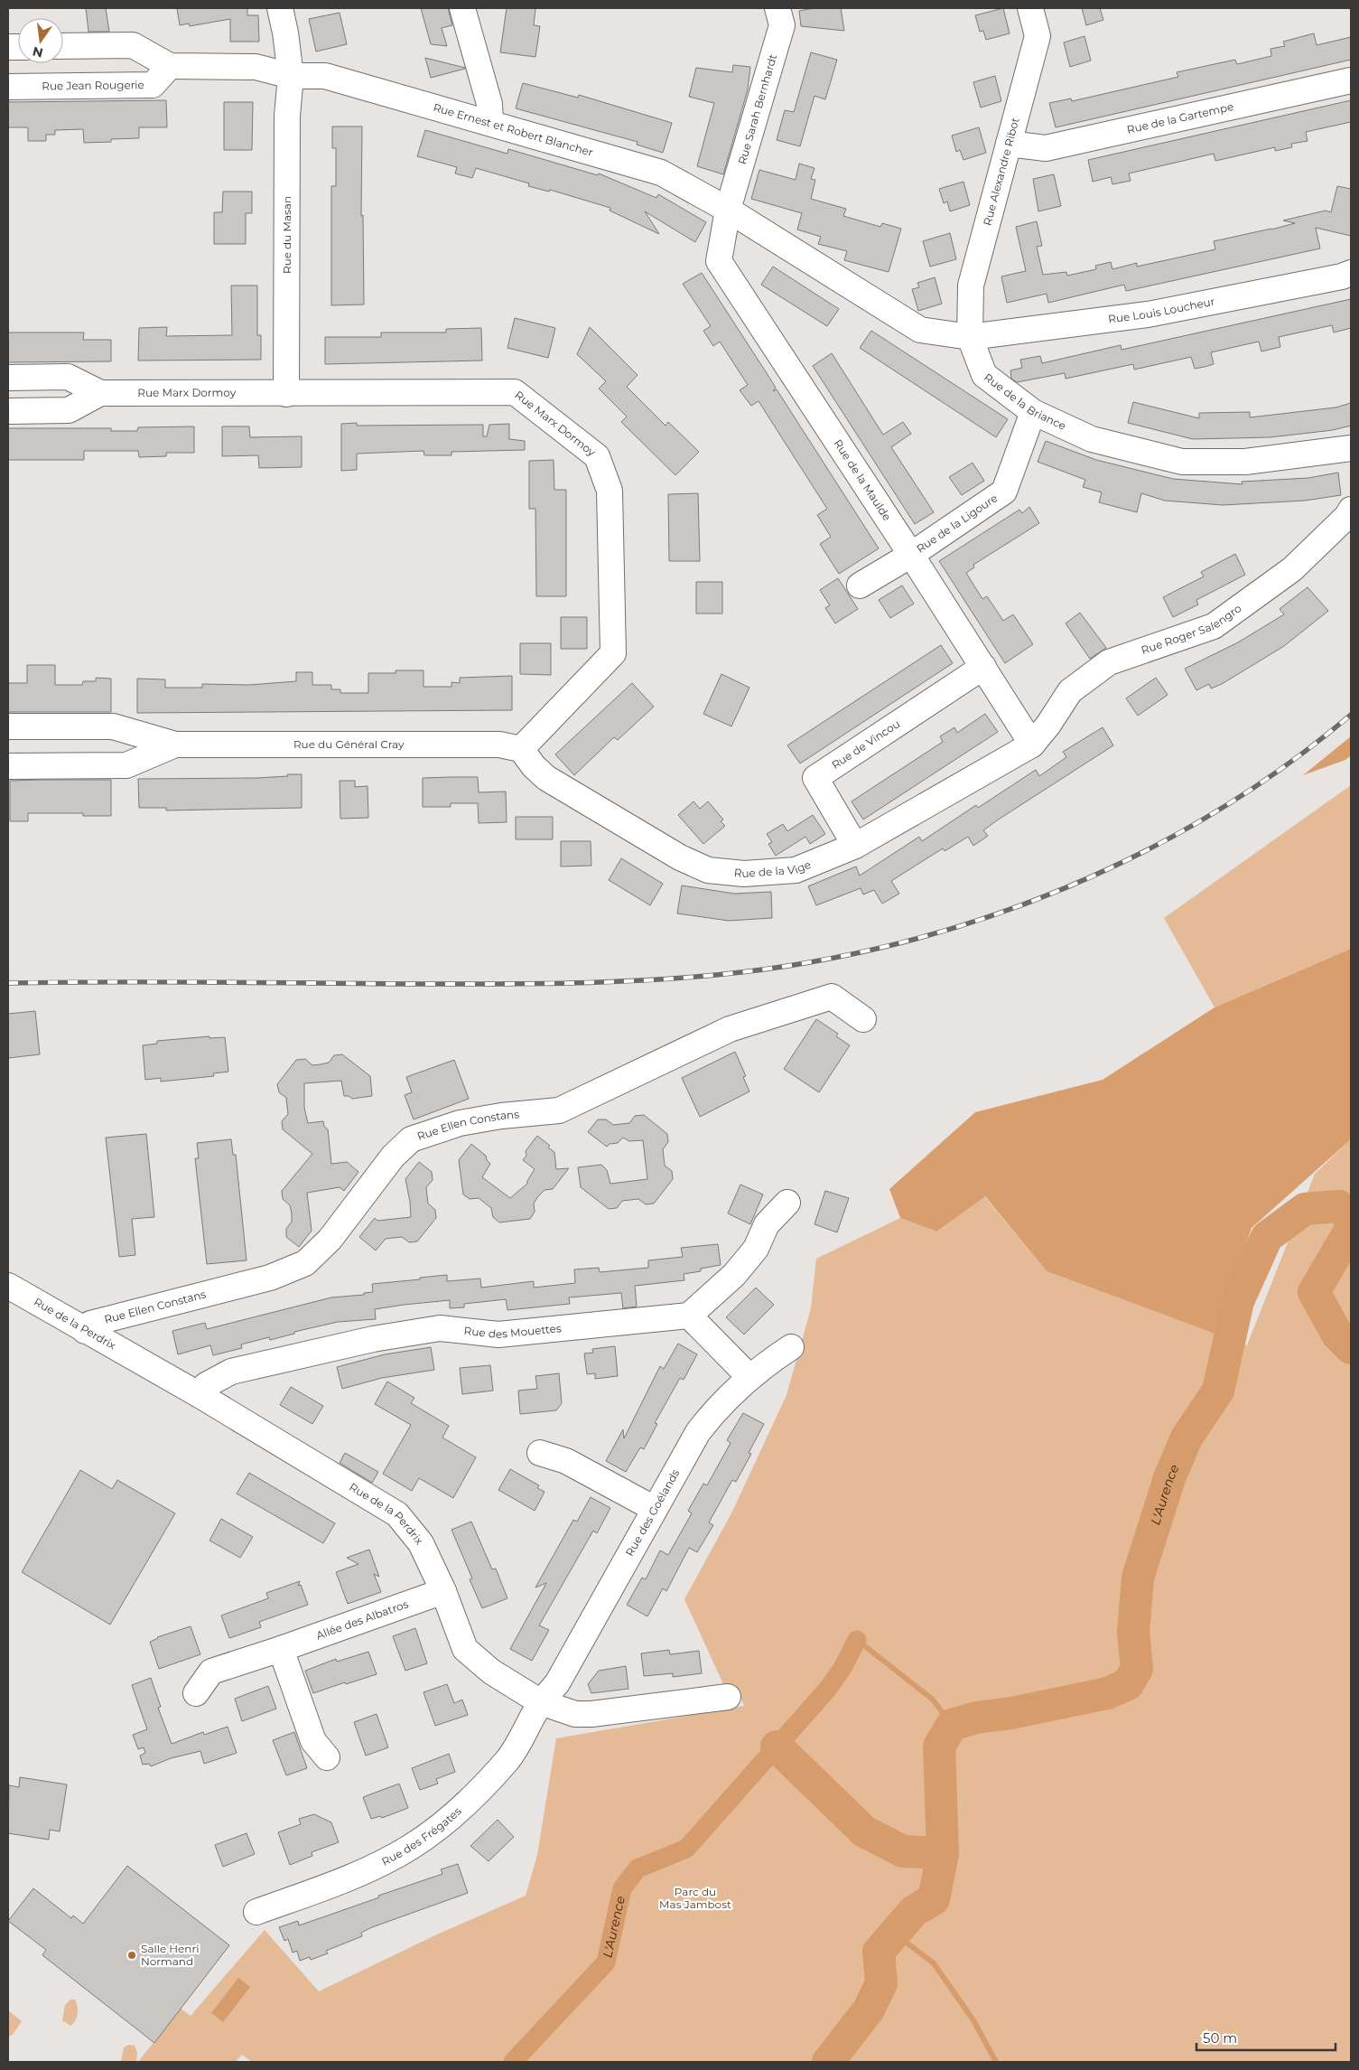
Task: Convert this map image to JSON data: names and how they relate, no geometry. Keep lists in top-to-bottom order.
{
  "streets": {
    "street": [
      "Rue Jean Rougerie",
      "Rue Sarah Bernhardt",
      "Rue de la Gartempe",
      "Rue Ernest et Robert Blancher",
      "Rue Alexandre Ribot",
      "Rue du Masan",
      "Rue Louis Loucheur",
      "Rue Marx Dormoy",
      "Rue de la Briance",
      "Rue de la Maulde",
      "Rue de la Ligoure",
      "Rue Roger Salengro",
      "Rue du Général Cray",
      "Rue de Vincou",
      "Rue de la Vige",
      "Rue Ellen Constans",
      "Rue de la Perdrix",
      "Rue des Mouettes",
      "Rue des Goélands",
      "Allée des Albatros",
      "Rue des Frégates"
    ]
  },
  "crossings": [
    ["Rue Sarah Bernhardt", "Rue Ernest et Robert Blancher"],
    ["Rue Sarah Bernhardt", "Rue de la Maulde"],
    ["Rue de la Gartempe", "Rue Alexandre Ribot"],
    ["Rue Ernest et Robert Blancher", "Rue du Masan"],
    ["Rue Ernest et Robert Blancher", "Rue de la Maulde"],
    ["Rue Alexandre Ribot", "Rue Louis Loucheur"],
    ["Rue Alexandre Ribot", "Rue de la Briance"],
    ["Rue du Masan", "Rue Marx Dormoy"],
    ["Rue Louis Loucheur", "Rue de la Briance"],
    ["Rue Marx Dormoy", "Rue du Général Cray"],
    ["Rue Marx Dormoy", "Rue de la Vige"],
    ["Rue de la Briance", "Rue de la Ligoure"],
    ["Rue de la Maulde", "Rue de la Ligoure"],
    ["Rue de la Maulde", "Rue Roger Salengro"],
    ["Rue de la Maulde", "Rue de Vincou"],
    ["Rue de la Maulde", "Rue de la Vige"],
    ["Rue Roger Salengro", "Rue de la Vige"],
    ["Rue du Général Cray", "Rue de la Vige"],
    ["Rue de Vincou", "Rue de la Vige"],
    ["Rue Ellen Constans", "Rue de la Perdrix"],
    ["Rue de la Perdrix", "Rue des Mouettes"],
    ["Rue de la Perdrix", "Rue des Goélands"],
    ["Rue de la Perdrix", "Allée des Albatros"],
    ["Rue de la Perdrix", "Rue des Frégates"],
    ["Rue des Goélands", "Rue des Frégates"]
  ],
  "water": ["L'Aurence"],
  "parks": ["Parc du Mas Jambost"],
  "places": ["Salle Henri Normand"],
  "scale_bar": "50 m",
  "north": "bottom"
}
